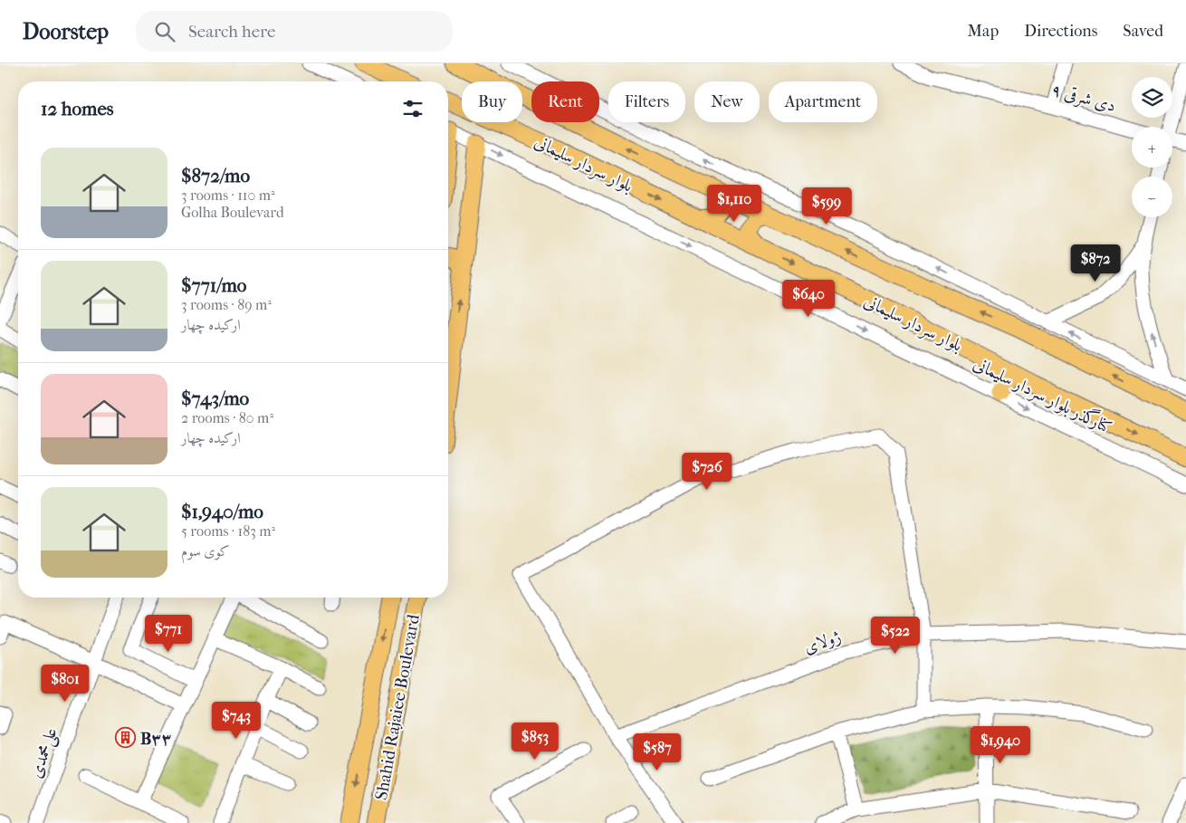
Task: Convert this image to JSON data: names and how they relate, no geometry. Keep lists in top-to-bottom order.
{
  "streets": {
    "main road": ["بلوار سردار سلیمانی", "Shahid Rajaiee Boulevard"],
    "street": [
      "۹ دی شرقی",
      "کنارگذر بلوار سردار سلیمانی",
      "ژولای",
      "علی‌محمدی"
    ]
  },
  "places": {
    "building": ["B۳۳"]
  },
  "page": {
    "header": "Doorstep",
    "search": "Search here",
    "nav": ["Map", "Directions", "Saved"],
    "map_buttons": ["+", "−"],
    "chip": [
      "Buy",
      "Rent",
      "Filters",
      "New",
      "Apartment"
    ],
    "heading": "12 homes",
    "list": [
      {
        "name": "$872/mo",
        "note": "3 rooms · 110 m² · Golha Boulevard"
      },
      {
        "name": "$771/mo",
        "note": "3 rooms · 89 m² · ارکیده چهار"
      },
      {
        "name": "$743/mo",
        "note": "2 rooms · 80 m² · ارکیده چهار"
      },
      {
        "name": "$1,940/mo",
        "note": "5 rooms · 183 m² · کوی سوم"
      }
    ],
    "price": [
      "$1,110",
      "$599",
      "$872",
      "$640",
      "$726",
      "$771",
      "$522",
      "$801",
      "$743",
      "$853",
      "$1,940",
      "$587"
    ]
  }
}
